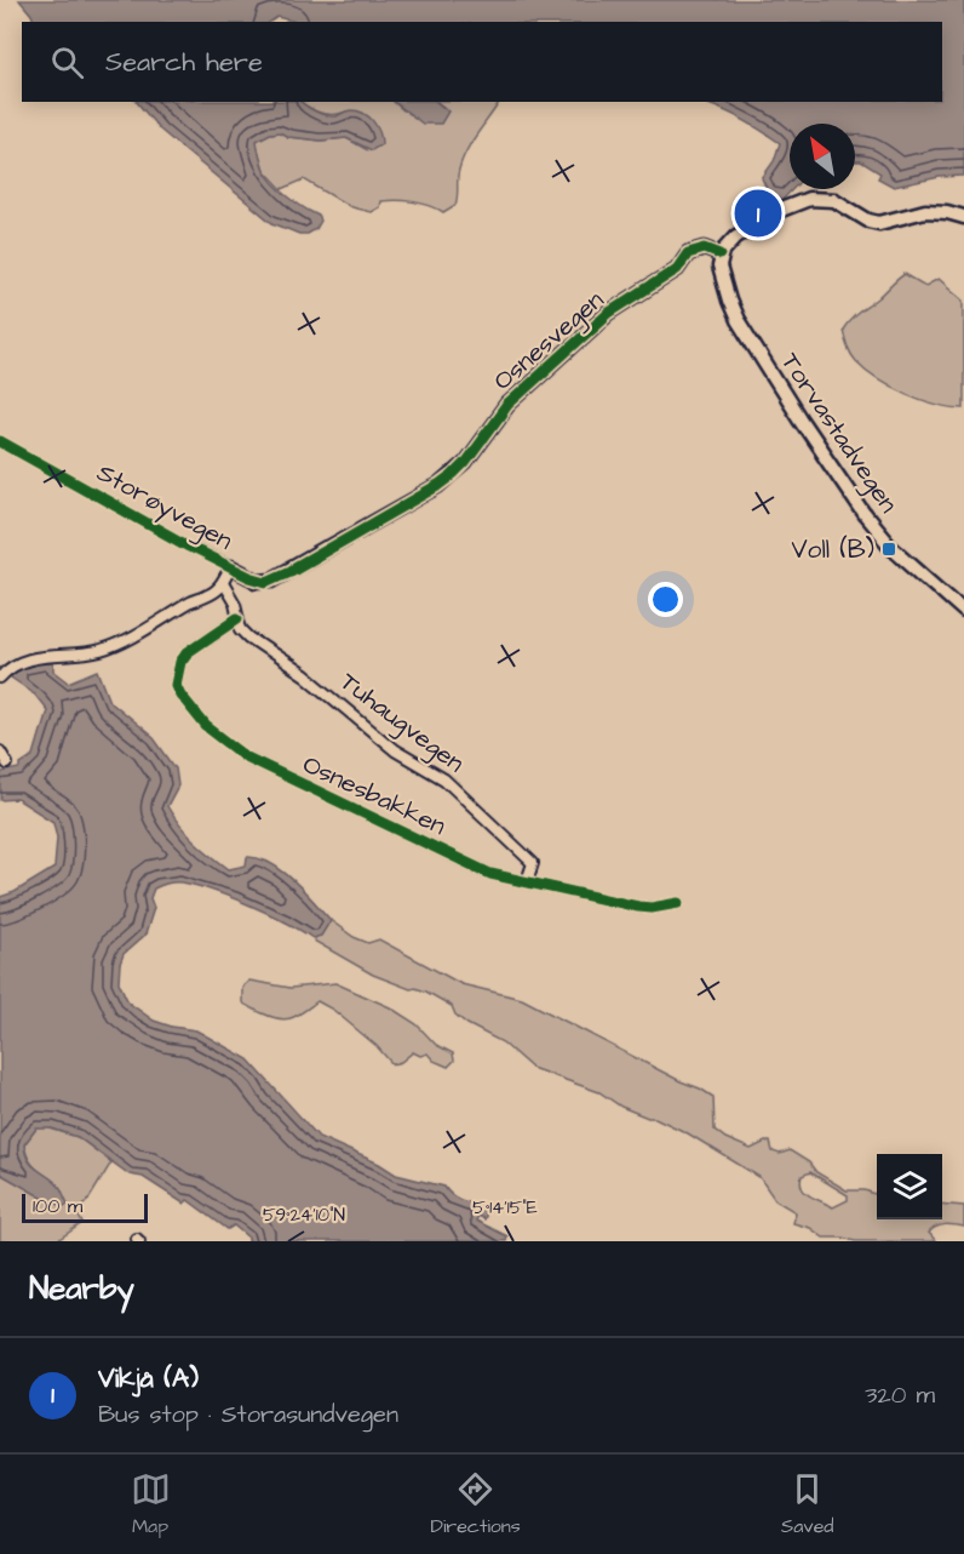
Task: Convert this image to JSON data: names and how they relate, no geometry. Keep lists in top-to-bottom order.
{
  "streets": {
    "main road": ["Osnesvegen", "Torvastadvegen"],
    "street": ["Storøyvegen", "Tuhaugvegen", "Osnesbakken"]
  },
  "crossings": [
    ["Osnesvegen", "Torvastadvegen"],
    ["Osnesvegen", "Storøyvegen"],
    ["Tuhaugvegen", "Osnesbakken"]
  ],
  "places": {
    "transit": ["Voll (B)"]
  },
  "scale_bar": "100 m",
  "north": "top left",
  "page": {
    "search": "Search here",
    "pins": "1",
    "scale": "100 m",
    "heading": "Nearby",
    "list": [
      {
        "mark": "1",
        "name": "Vikjå (A)",
        "note": "Bus stop · Storasundvegen",
        "value": "320 m"
      }
    ],
    "nav": ["Map", "Directions", "Saved"]
  },
  "coordinates": ["5°14'15\"E", "59°24'10\"N"]
}
